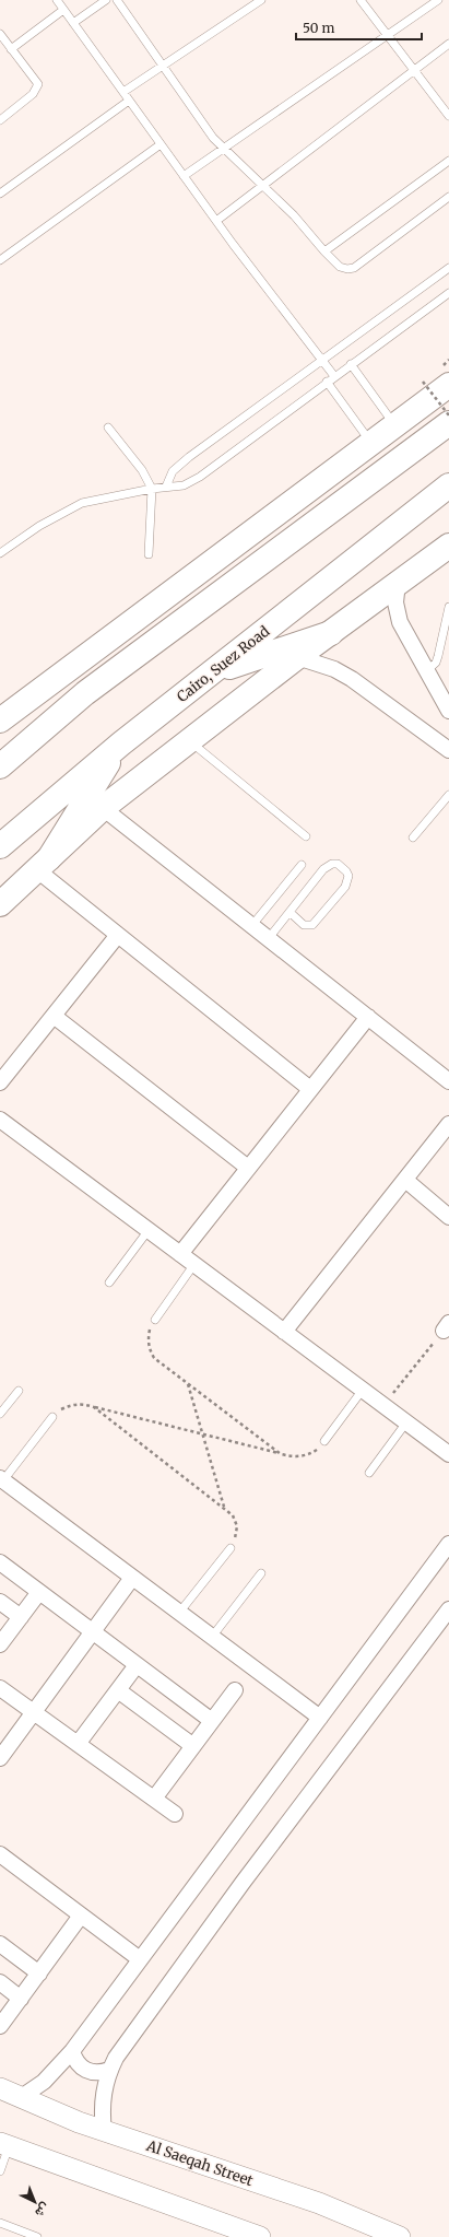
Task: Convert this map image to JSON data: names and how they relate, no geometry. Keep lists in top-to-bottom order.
{
  "streets": {
    "main road": ["Cairo, Suez Road"],
    "street": ["Al Saeqah Street"]
  },
  "scale_bar": "50 m",
  "north": "bottom right"
}
